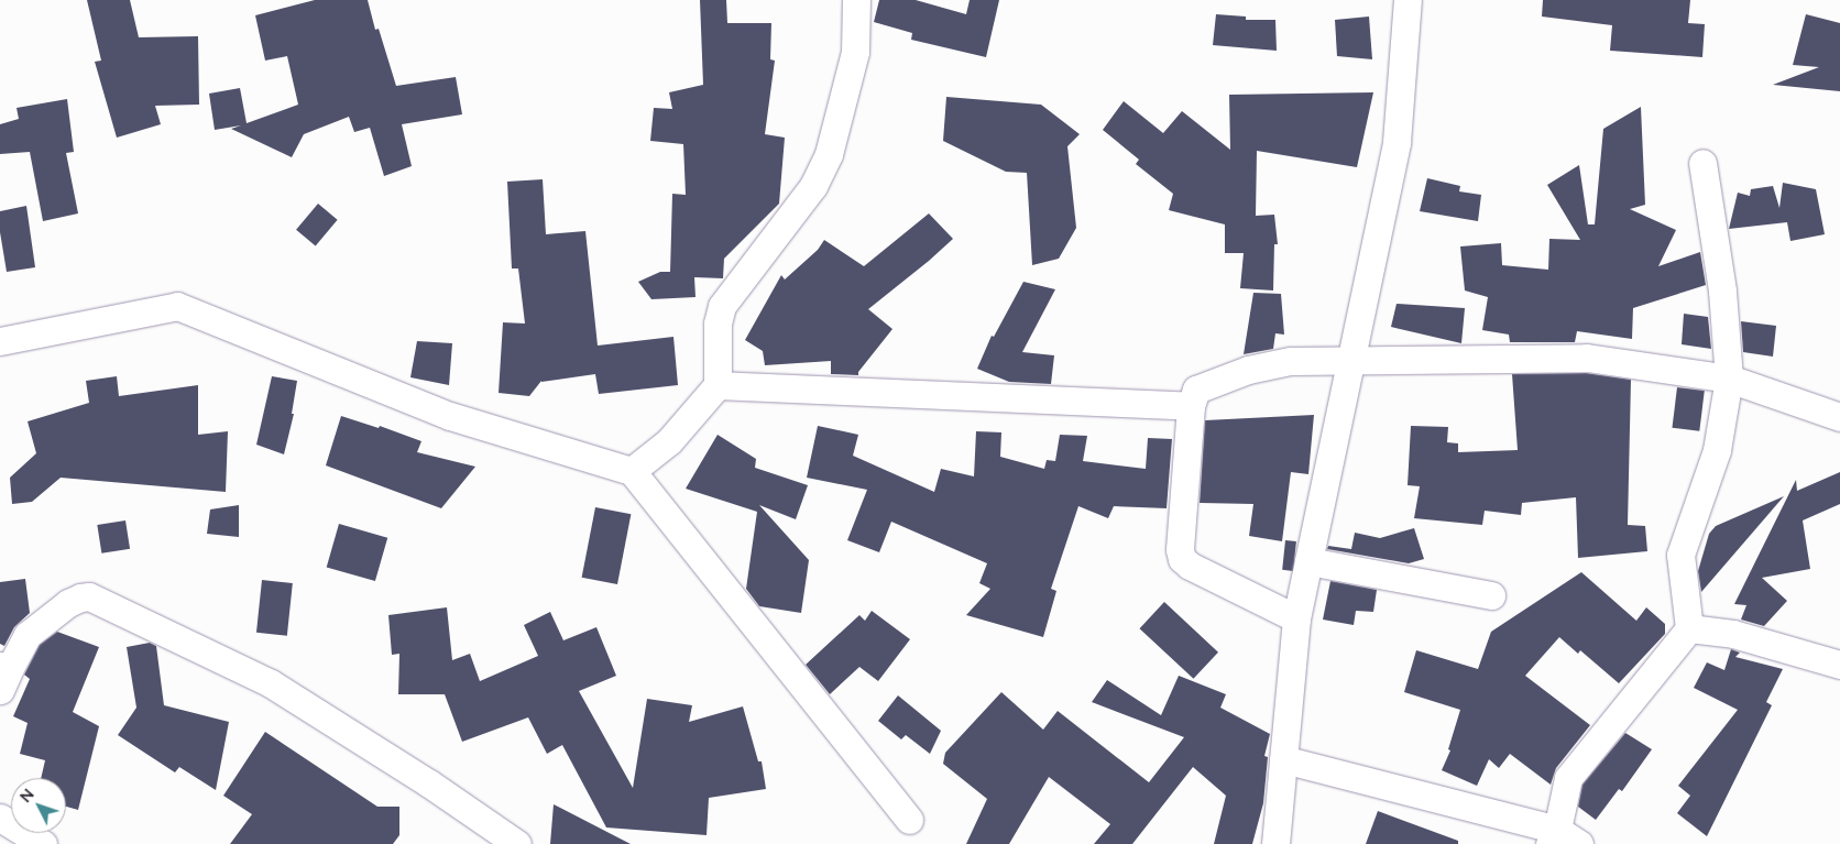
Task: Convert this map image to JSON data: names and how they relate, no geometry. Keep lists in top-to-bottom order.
{
  "north": "top left"
}
